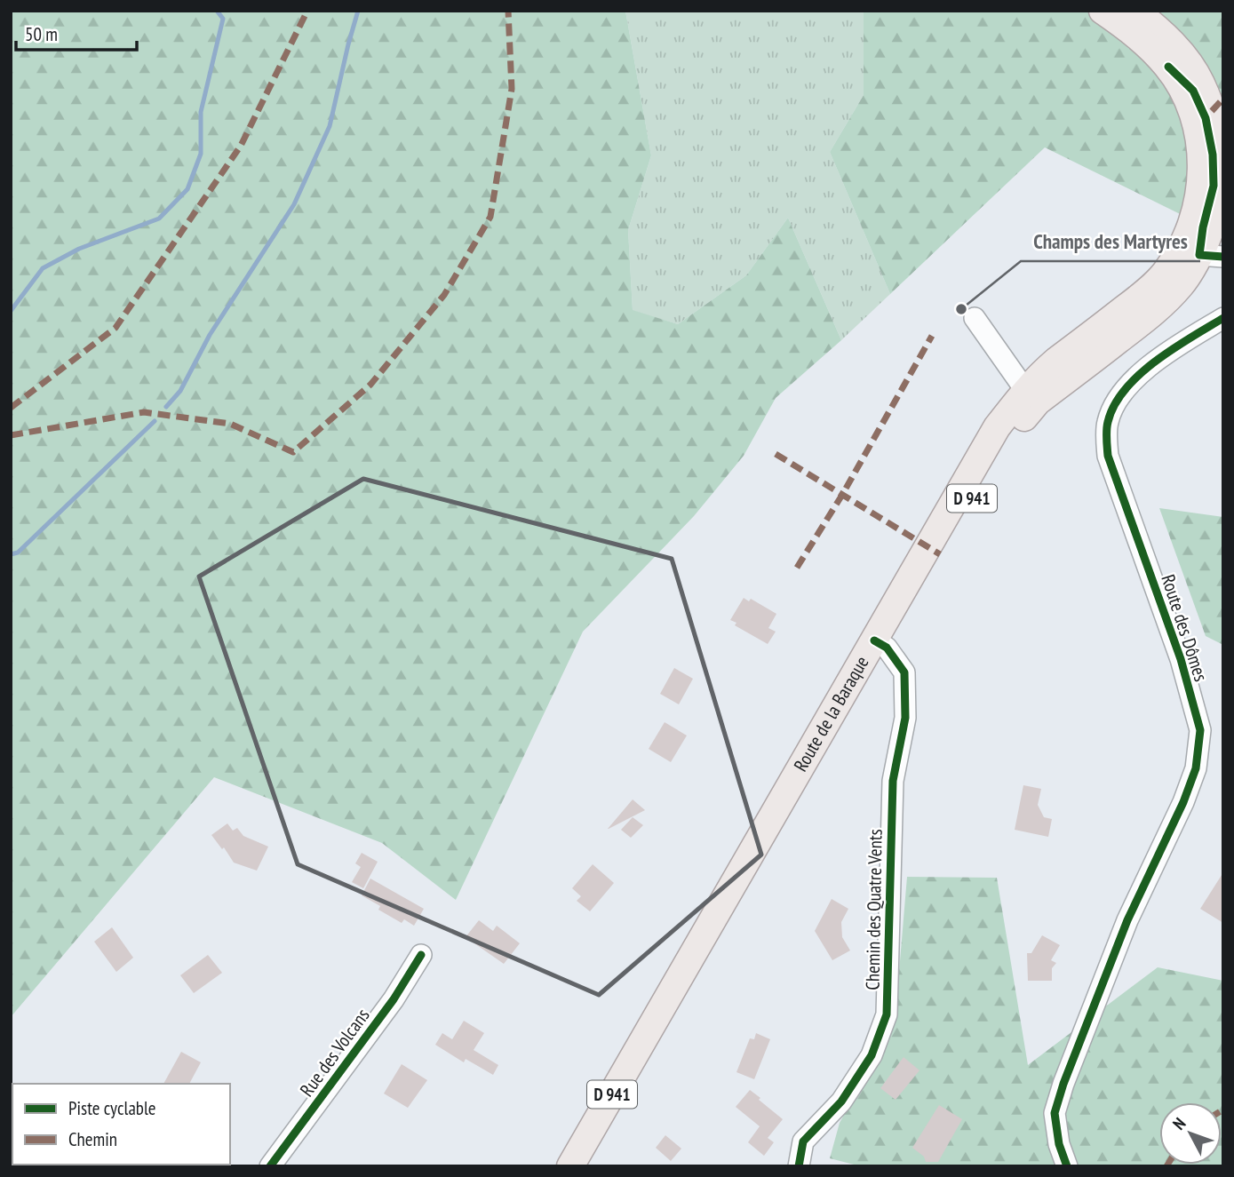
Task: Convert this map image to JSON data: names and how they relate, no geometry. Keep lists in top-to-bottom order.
{
  "streets": {
    "main road": ["D 941", "Route de la Baraque"],
    "street": ["Route des Dômes", "Chemin des Quatre Vents", "Rue des Volcans"]
  },
  "crossings": [
    ["Route de la Baraque", "Chemin des Quatre Vents"]
  ],
  "places": ["Champs des Martyres"],
  "legend": ["Piste cyclable", "Chemin"],
  "scale_bar": "50 m",
  "north": "top left"
}
